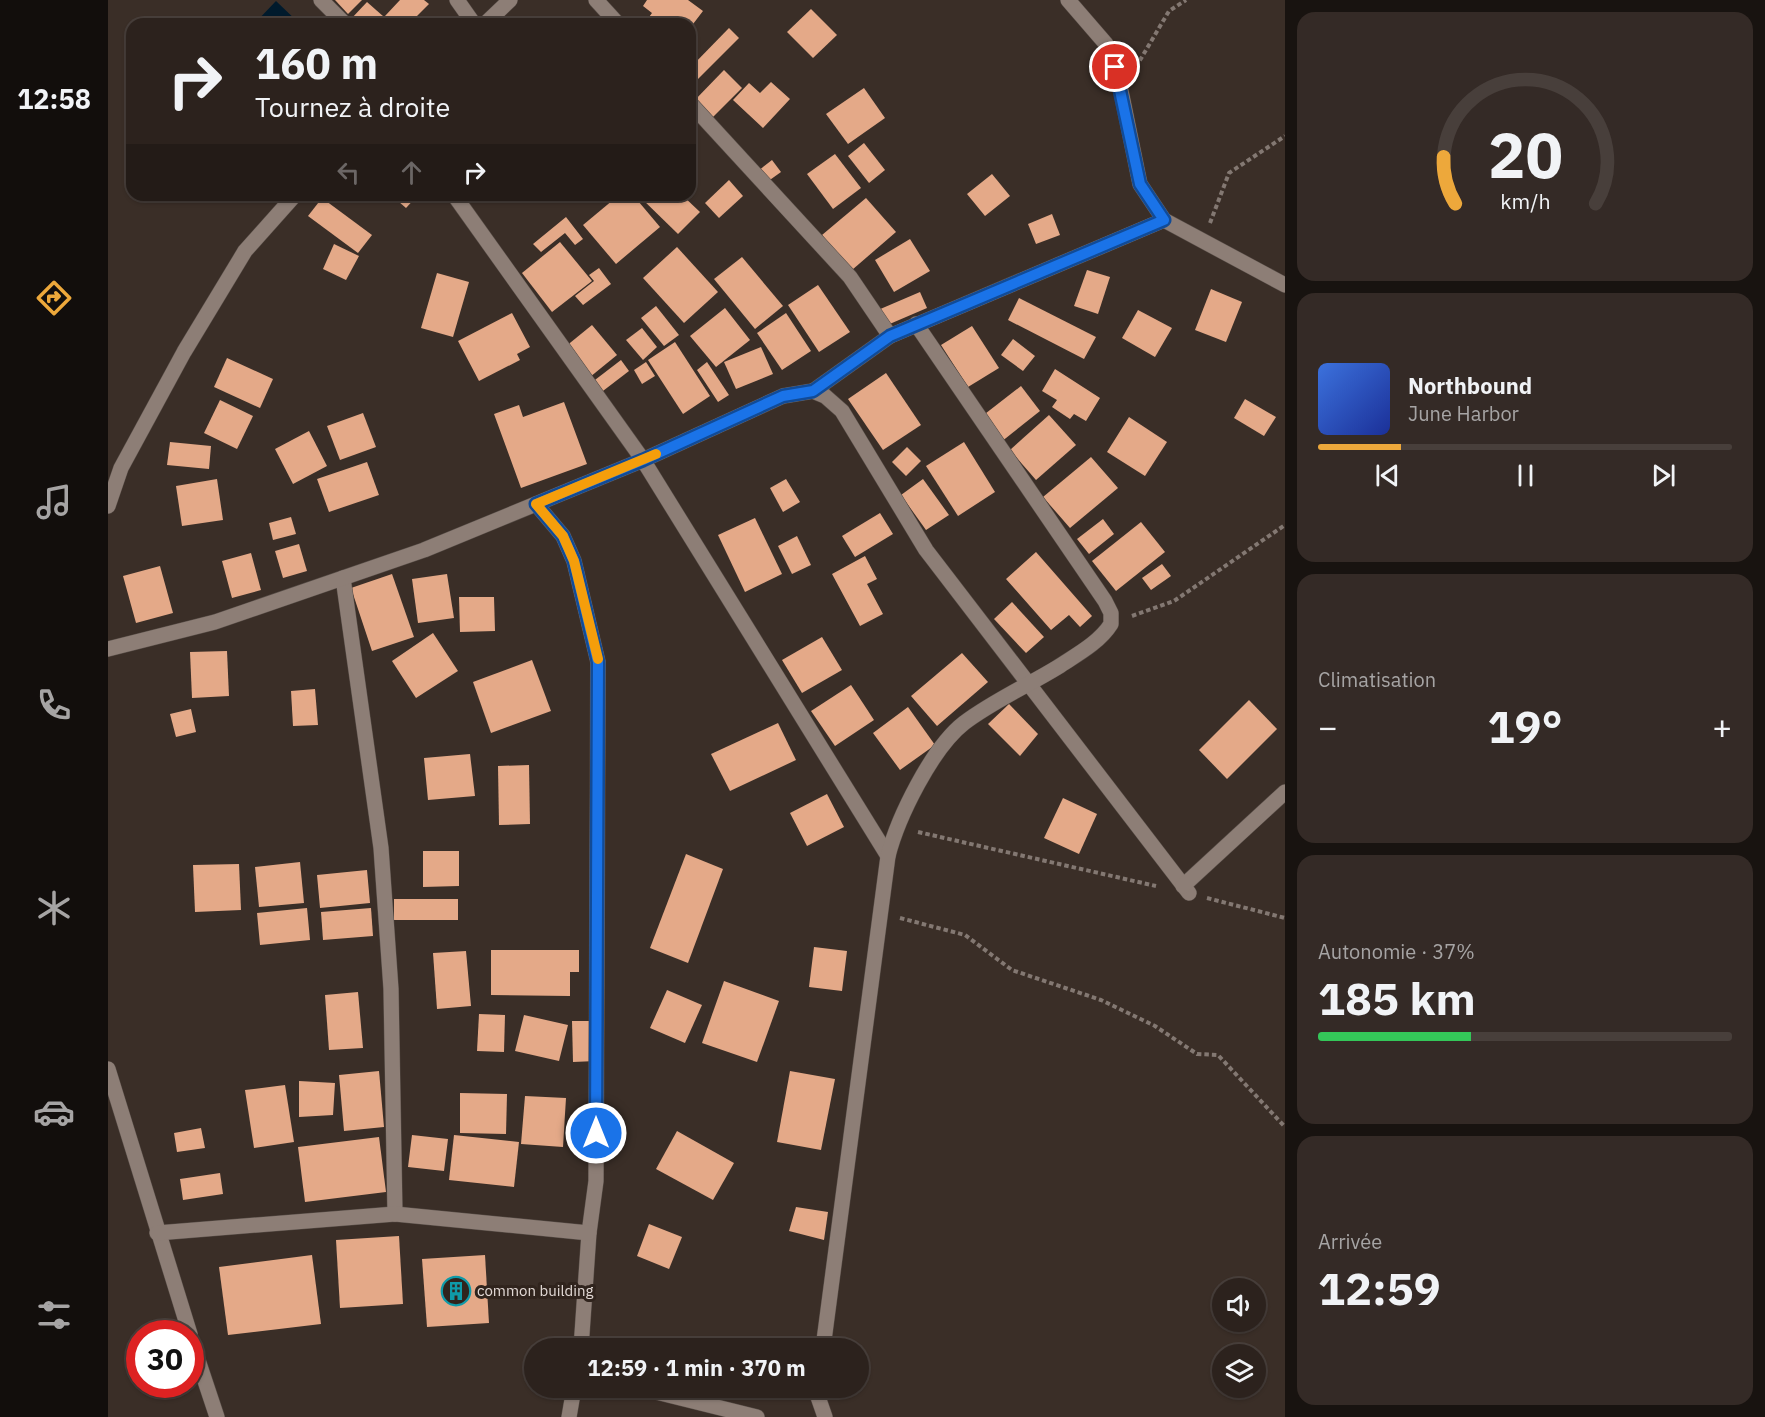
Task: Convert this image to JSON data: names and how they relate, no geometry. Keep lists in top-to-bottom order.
{
  "places": {
    "building": ["common building"]
  },
  "page": {
    "tabs": "12:58",
    "turn": ["160 m", "Tournez à droite"],
    "song": ["Northbound", "June Harbor"],
    "tile": [
      "Climatisation",
      ["Autonomie · 37%", "185 km"],
      ["Arrivée", "12:59"]
    ],
    "heat": ["−", "19°", "+"],
    "limit": "30",
    "trip": "12:59 · 1 min · 370 m",
    "gauge": ["20", "km/h"]
  }
}
